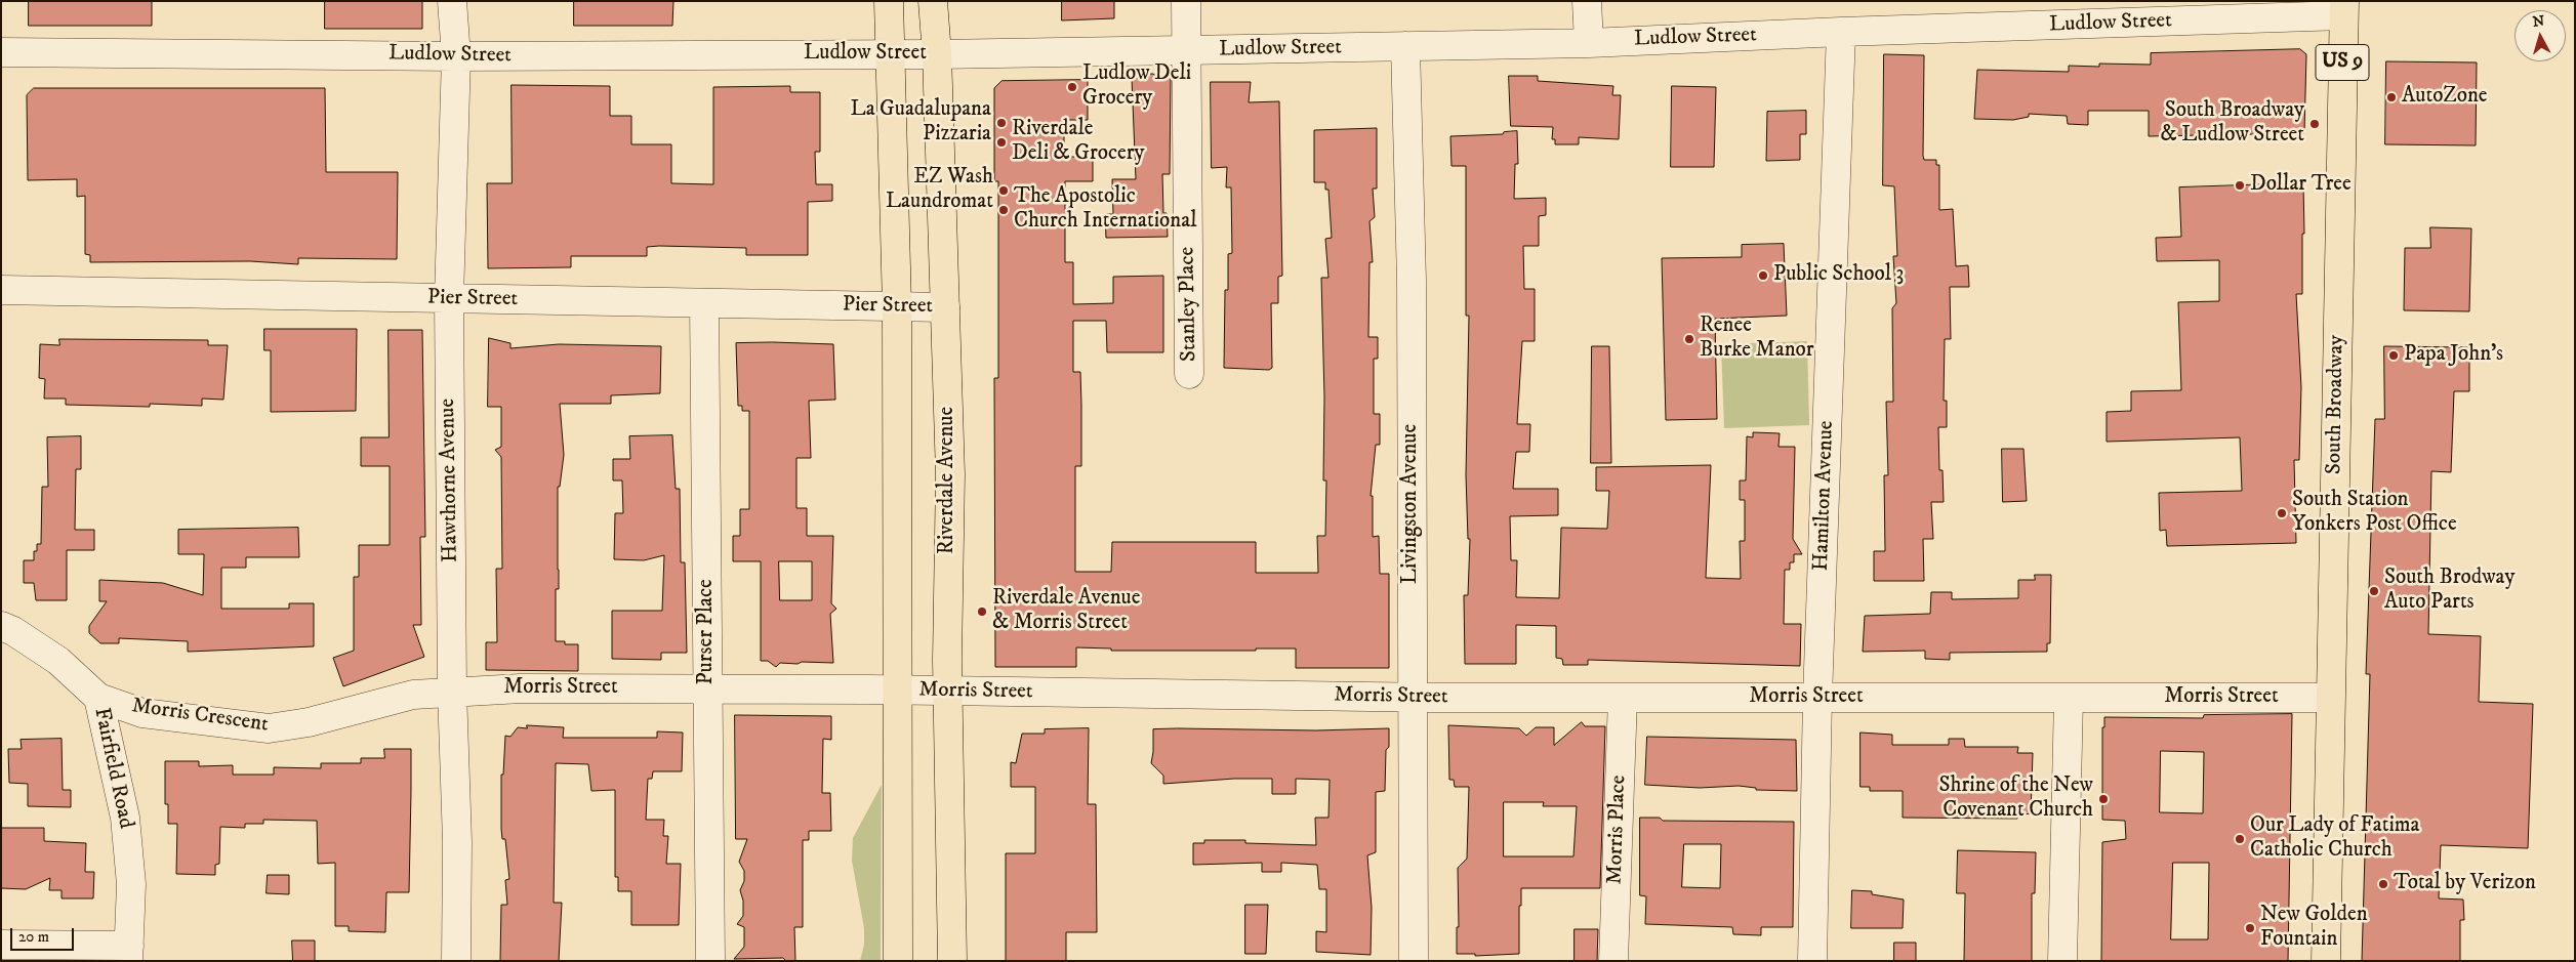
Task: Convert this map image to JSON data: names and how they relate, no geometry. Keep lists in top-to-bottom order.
{
  "streets": {
    "main road": ["US 9", "South Broadway", "Riverdale Avenue"],
    "street": [
      "Ludlow Street",
      "Pier Street",
      "Stanley Place",
      "Hawthorne Avenue",
      "Hamilton Avenue",
      "Livingston Avenue",
      "Purser Place",
      "Morris Street",
      "Morris Crescent",
      "Fairfield Road",
      "Morris Place"
    ]
  },
  "crossings": [
    ["Ludlow Street", "Stanley Place"],
    ["Ludlow Street", "South Broadway"],
    ["Ludlow Street", "Hawthorne Avenue"],
    ["Ludlow Street", "Riverdale Avenue"],
    ["Ludlow Street", "Hamilton Avenue"],
    ["Ludlow Street", "Livingston Avenue"],
    ["Pier Street", "Hawthorne Avenue"],
    ["Pier Street", "Riverdale Avenue"],
    ["Pier Street", "Purser Place"],
    ["South Broadway", "Morris Street"],
    ["Hawthorne Avenue", "Morris Street"],
    ["Hawthorne Avenue", "Morris Crescent"],
    ["Riverdale Avenue", "Morris Street"],
    ["Hamilton Avenue", "Morris Street"],
    ["Livingston Avenue", "Morris Street"],
    ["Purser Place", "Morris Street"],
    ["Morris Street", "Morris Crescent"],
    ["Morris Street", "Morris Place"],
    ["Morris Crescent", "Fairfield Road"]
  ],
  "places": [
    "Ludlow Deli Grocery",
    "AutoZone",
    "La Guadalupana Pizzaria",
    "South Broadway & Ludlow Street",
    "Riverdale Deli & Grocery",
    "Dollar Tree",
    "EZ Wash Laundromat",
    "The Apostolic Church International",
    "Public School 3",
    "Renee Burke Manor",
    "Papa John's",
    "South Station Yonkers Post Office",
    "South Brodway Auto Parts",
    "Riverdale Avenue & Morris Street",
    "Shrine of the New Covenant Church",
    "Our Lady of Fatima Catholic Church",
    "Total by Verizon",
    "New Golden Fountain"
  ],
  "scale_bar": "20 m",
  "north": "top"
}
